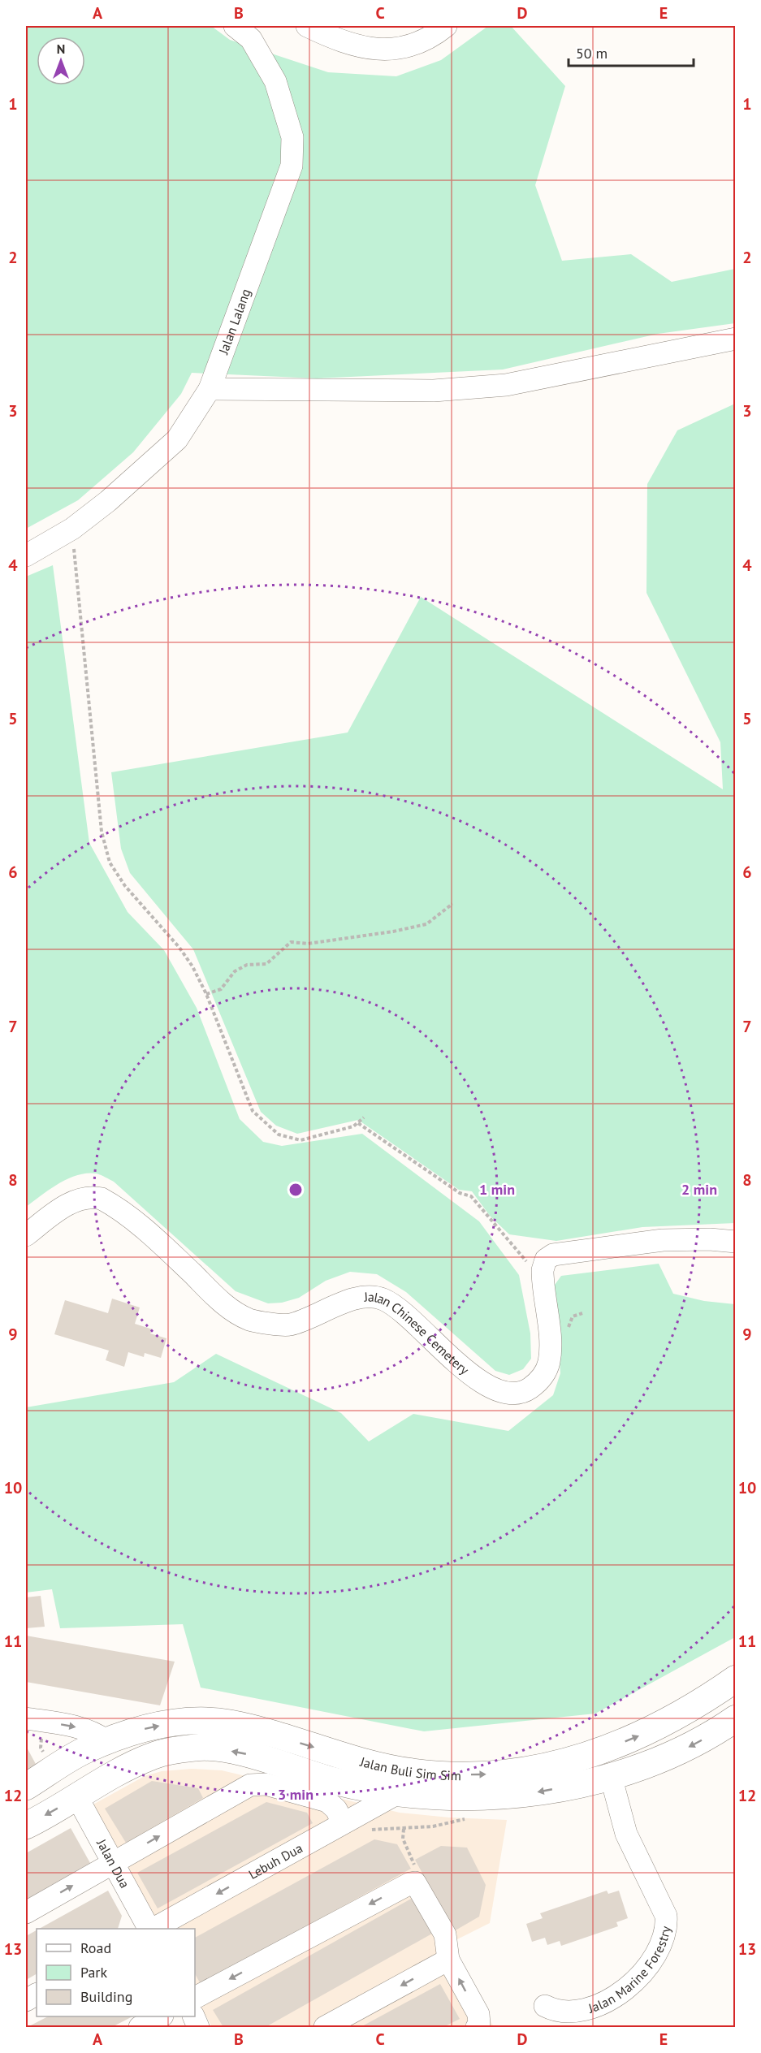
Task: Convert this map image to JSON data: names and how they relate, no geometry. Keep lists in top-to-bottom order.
{
  "streets": {
    "main road": ["Jalan Buli Sim Sim"],
    "street": [
      "Jalan Lalang",
      "Jalan Chinese Cemetery",
      "Lebuh Dua",
      "Jalan Dua",
      "Jalan Marine Forestry"
    ]
  },
  "crossings": [
    ["Jalan Buli Sim Sim", "Lebuh Dua"],
    ["Jalan Buli Sim Sim", "Jalan Dua"],
    ["Jalan Buli Sim Sim", "Jalan Marine Forestry"]
  ],
  "legend": ["Road", "Park", "Building"],
  "scale_bar": "50 m",
  "north": "top",
  "grid": {
    "columns": [
      "A",
      "B",
      "C",
      "D",
      "E"
    ],
    "rows": [
      "1",
      "2",
      "3",
      "4",
      "5",
      "6",
      "7",
      "8",
      "9",
      "10",
      "11",
      "12",
      "13"
    ]
  },
  "rings": ["1 min", "2 min", "3 min"]
}
